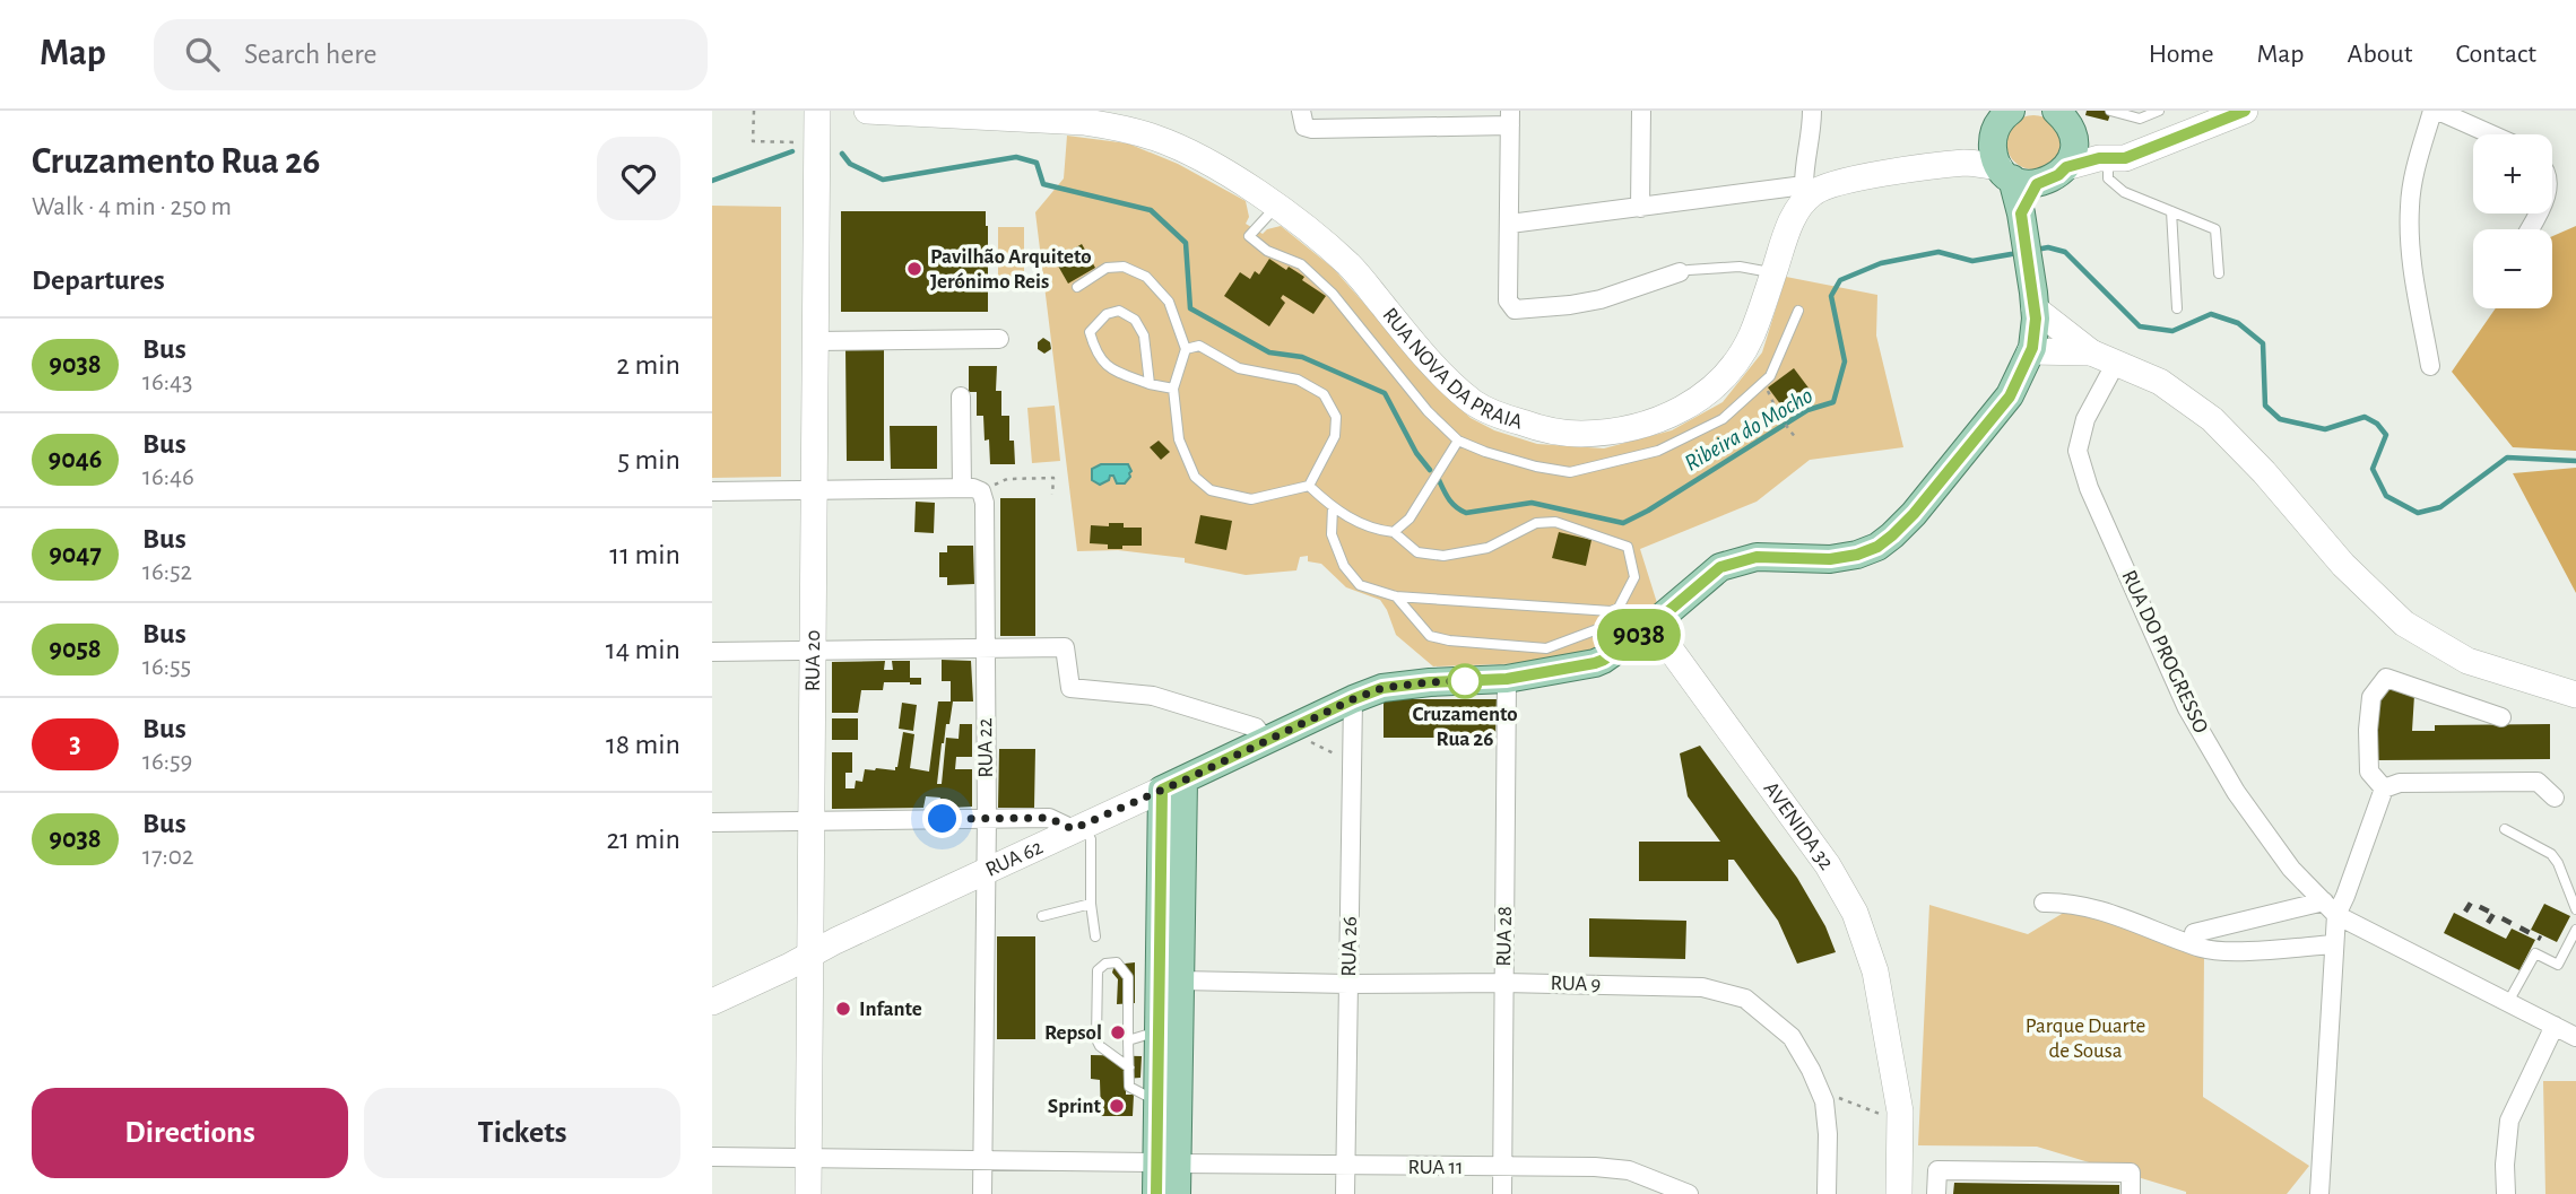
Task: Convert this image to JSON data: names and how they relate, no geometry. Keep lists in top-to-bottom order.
{
  "streets": {
    "main road": [
      "RUA NOVA DA PRAIA",
      "RUA 20",
      "AVENIDA 32",
      "RUA 62"
    ],
    "street": [
      "RUA DO PROGRESSO",
      "RUA 22",
      "RUA 28",
      "RUA 26",
      "RUA 9",
      "RUA 11"
    ]
  },
  "crossings": [
    ["RUA 20", "RUA 62"],
    ["RUA 20", "RUA 11"],
    ["RUA 22", "RUA 62"],
    ["RUA 22", "RUA 11"],
    ["AVENIDA 32", "RUA 62"],
    ["RUA 62", "RUA 28"],
    ["RUA 62", "RUA 26"],
    ["RUA 28", "RUA 9"],
    ["RUA 28", "RUA 11"],
    ["RUA 26", "RUA 9"],
    ["RUA 26", "RUA 11"]
  ],
  "water": ["Ribeira do Mocho"],
  "parks": ["Parque Duarte de Sousa"],
  "places": [
    "Pavilhão Arquiteto Jerónimo Reis",
    "Cruzamento Rua 26",
    "Infante",
    "Repsol",
    "Sprint"
  ],
  "lines": ["bus line 9038"],
  "page": {
    "header": "Map",
    "search": "Search here",
    "nav": [
      "Home",
      "Map",
      "About",
      "Contact"
    ],
    "heading": [
      ["Cruzamento Rua 26", "Walk · 4 min · 250 m"],
      "Departures"
    ],
    "on_map": "9038",
    "map_buttons": ["+", "−"],
    "list": [
      {
        "mark": "9038",
        "name": "Bus",
        "note": "16:43",
        "value": "2 min"
      },
      {
        "mark": "9046",
        "name": "Bus",
        "note": "16:46",
        "value": "5 min"
      },
      {
        "mark": "9047",
        "name": "Bus",
        "note": "16:52",
        "value": "11 min"
      },
      {
        "mark": "9058",
        "name": "Bus",
        "note": "16:55",
        "value": "14 min"
      },
      {
        "mark": "3",
        "name": "Bus",
        "note": "16:59",
        "value": "18 min"
      },
      {
        "mark": "9038",
        "name": "Bus",
        "note": "17:02",
        "value": "21 min"
      }
    ],
    "buttons": ["Directions", "Tickets"]
  }
}
